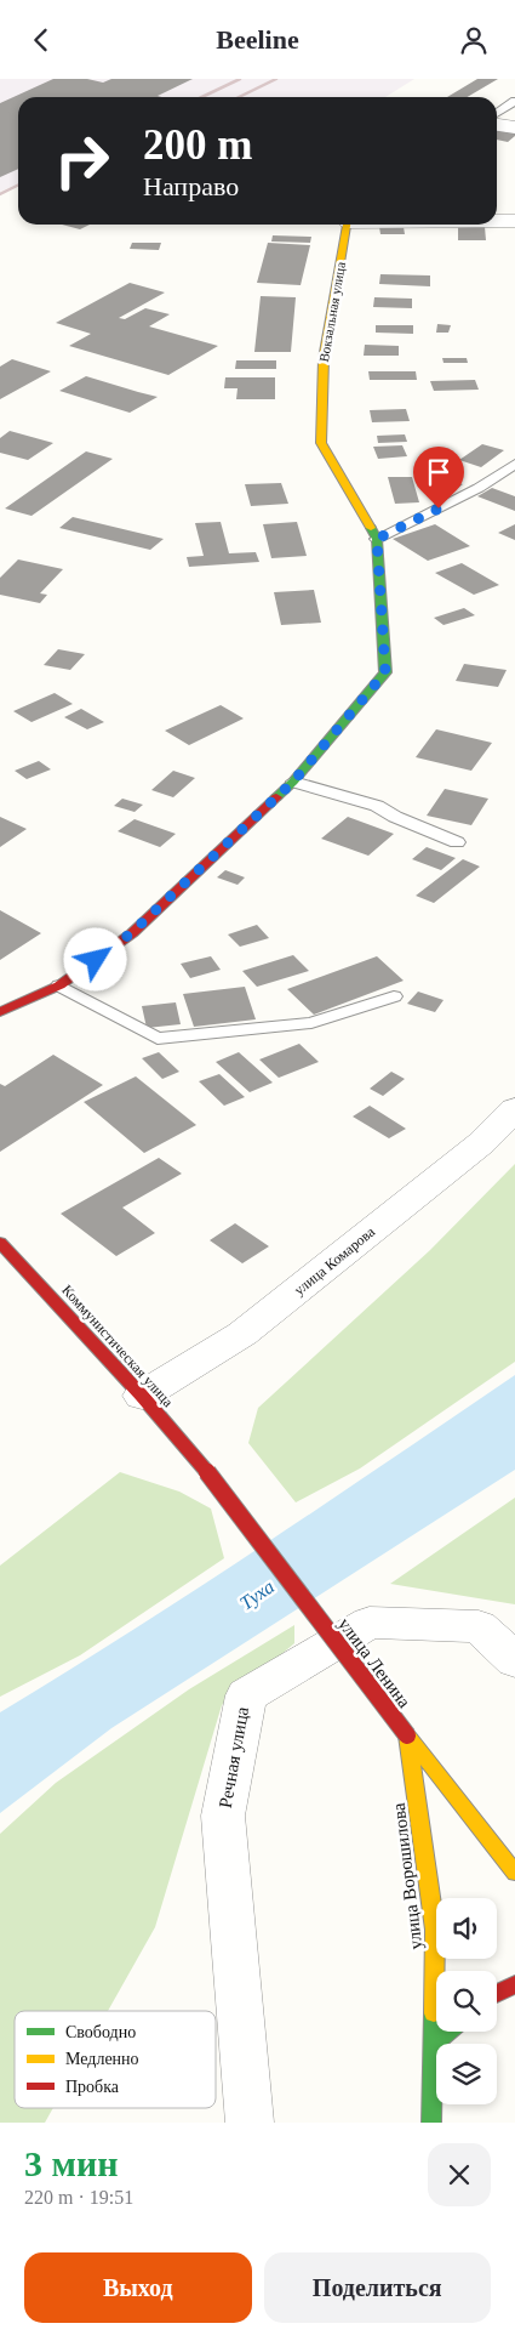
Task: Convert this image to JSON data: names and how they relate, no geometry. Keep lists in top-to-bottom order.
{
  "streets": {
    "street": [
      "Вокзальная улица",
      "улица Комарова",
      "Коммунистическая улица",
      "улица Ленина",
      "Речная улица",
      "улица Ворошилова"
    ]
  },
  "crossings": [
    ["улица Комарова", "Коммунистическая улица"],
    ["Коммунистическая улица", "улица Ленина"],
    ["улица Ленина", "улица Ворошилова"]
  ],
  "water": ["Туха"],
  "legend": ["Свободно", "Медленно", "Пробка"],
  "page": {
    "header": "Beeline",
    "turn": ["200 m", "Направо"],
    "heading": ["3 мин", "220 m · 19:51"],
    "buttons": ["Выход", "Поделиться"]
  }
}
